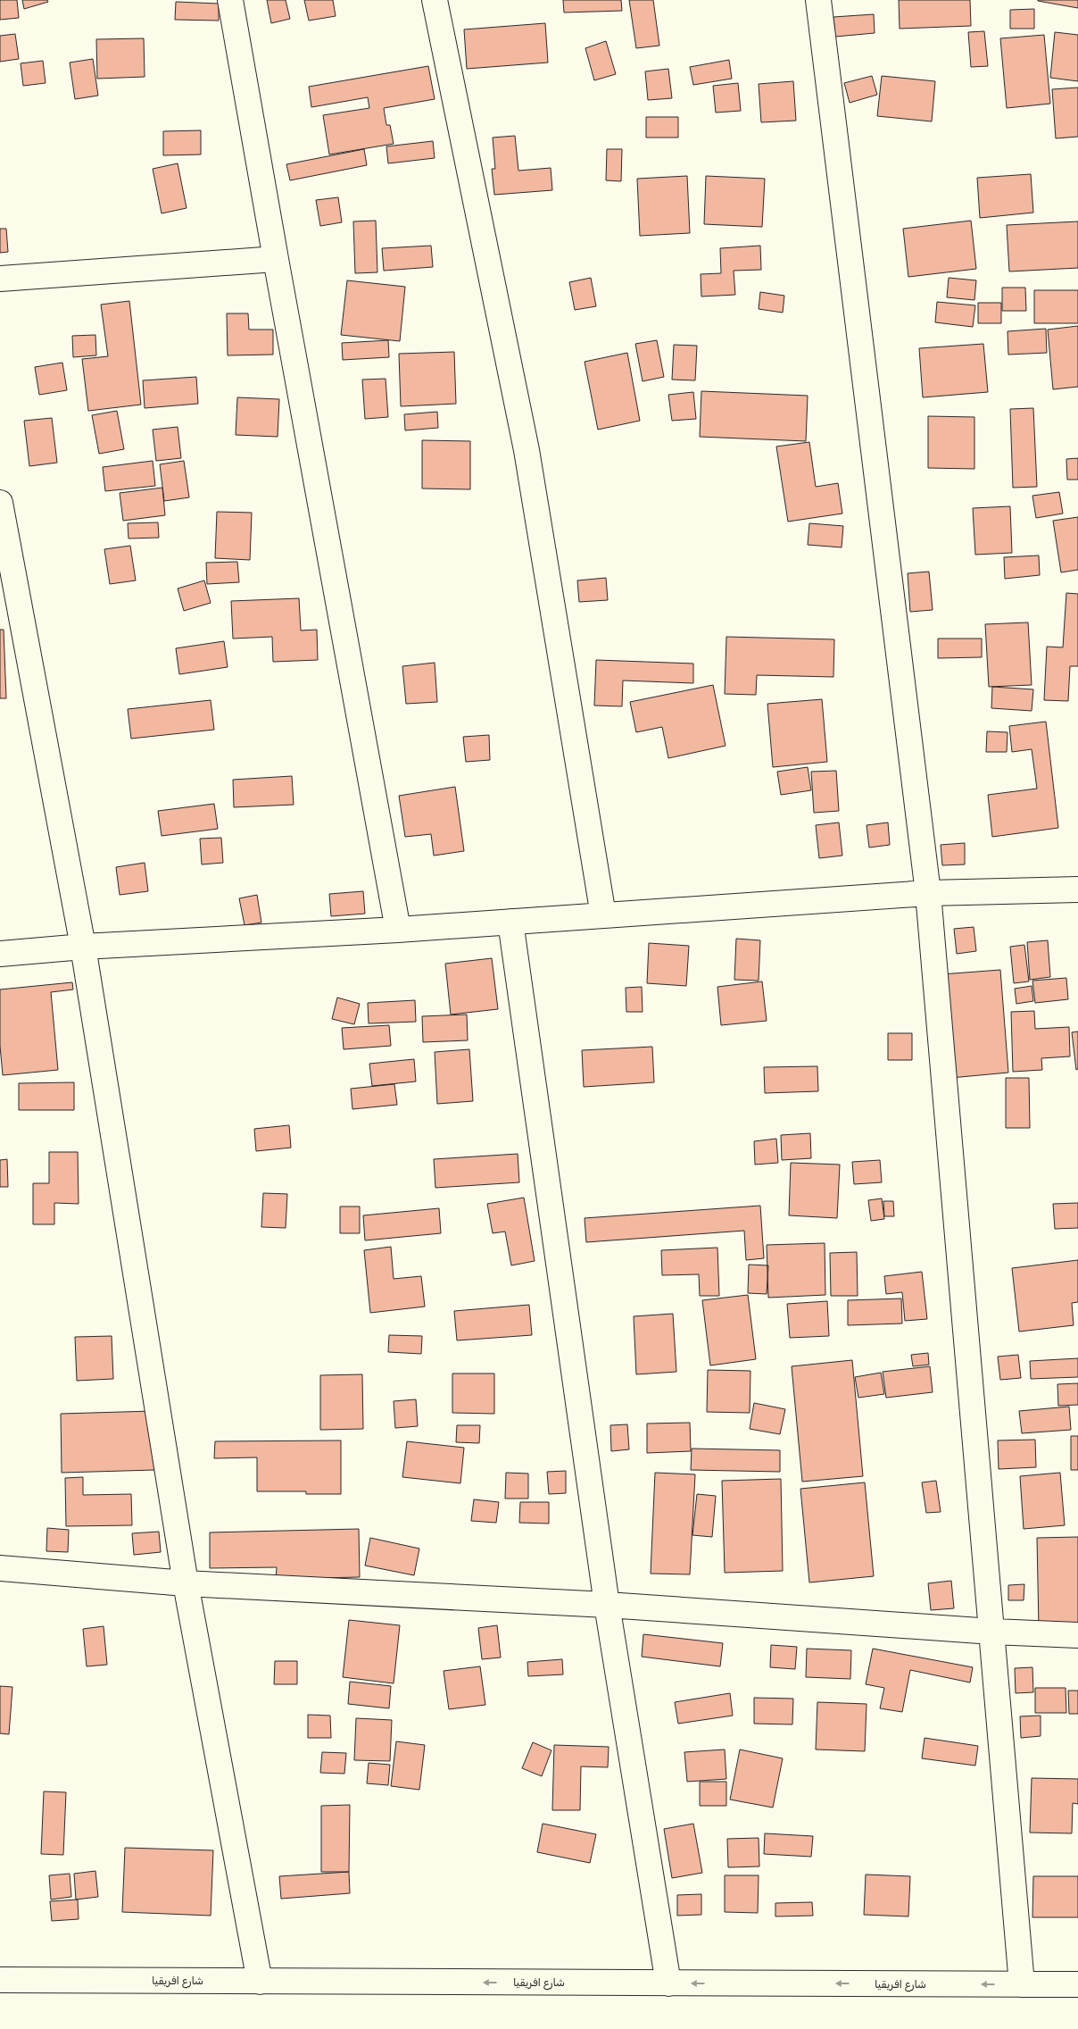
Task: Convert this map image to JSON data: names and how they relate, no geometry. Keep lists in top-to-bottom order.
{
  "streets": {
    "street": ["شارع افريقيا"]
  },
  "one_way": ["شارع افريقيا"]
}
